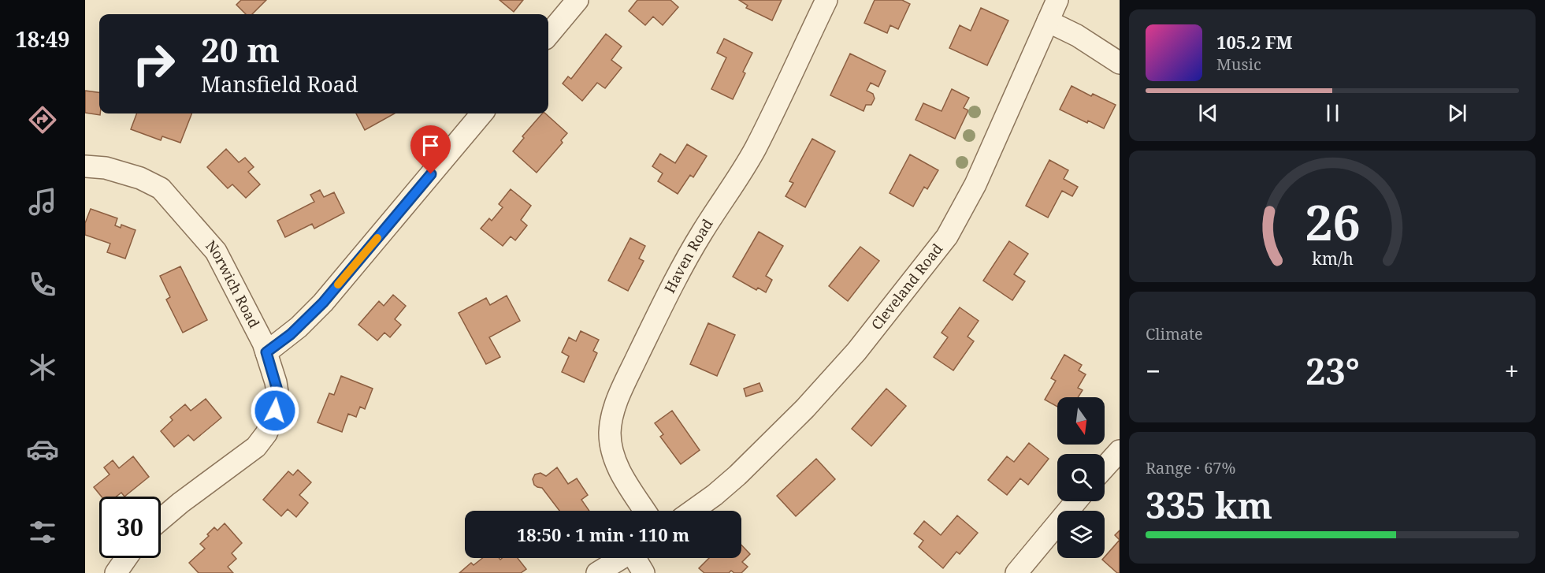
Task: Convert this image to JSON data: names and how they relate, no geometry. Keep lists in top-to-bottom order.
{
  "streets": {
    "street": ["Haven Road", "Norwich Road", "Cleveland Road"]
  },
  "north": "bottom",
  "page": {
    "tabs": "18:49",
    "turn": ["20 m", "Mansfield Road"],
    "song": ["105.2 FM", "Music"],
    "tile": [
      "Climate",
      ["Range · 67%", "335 km"]
    ],
    "heat": ["−", "23°", "+"],
    "limit": "30",
    "trip": "18:50 · 1 min · 110 m",
    "gauge": ["26", "km/h"]
  }
}
